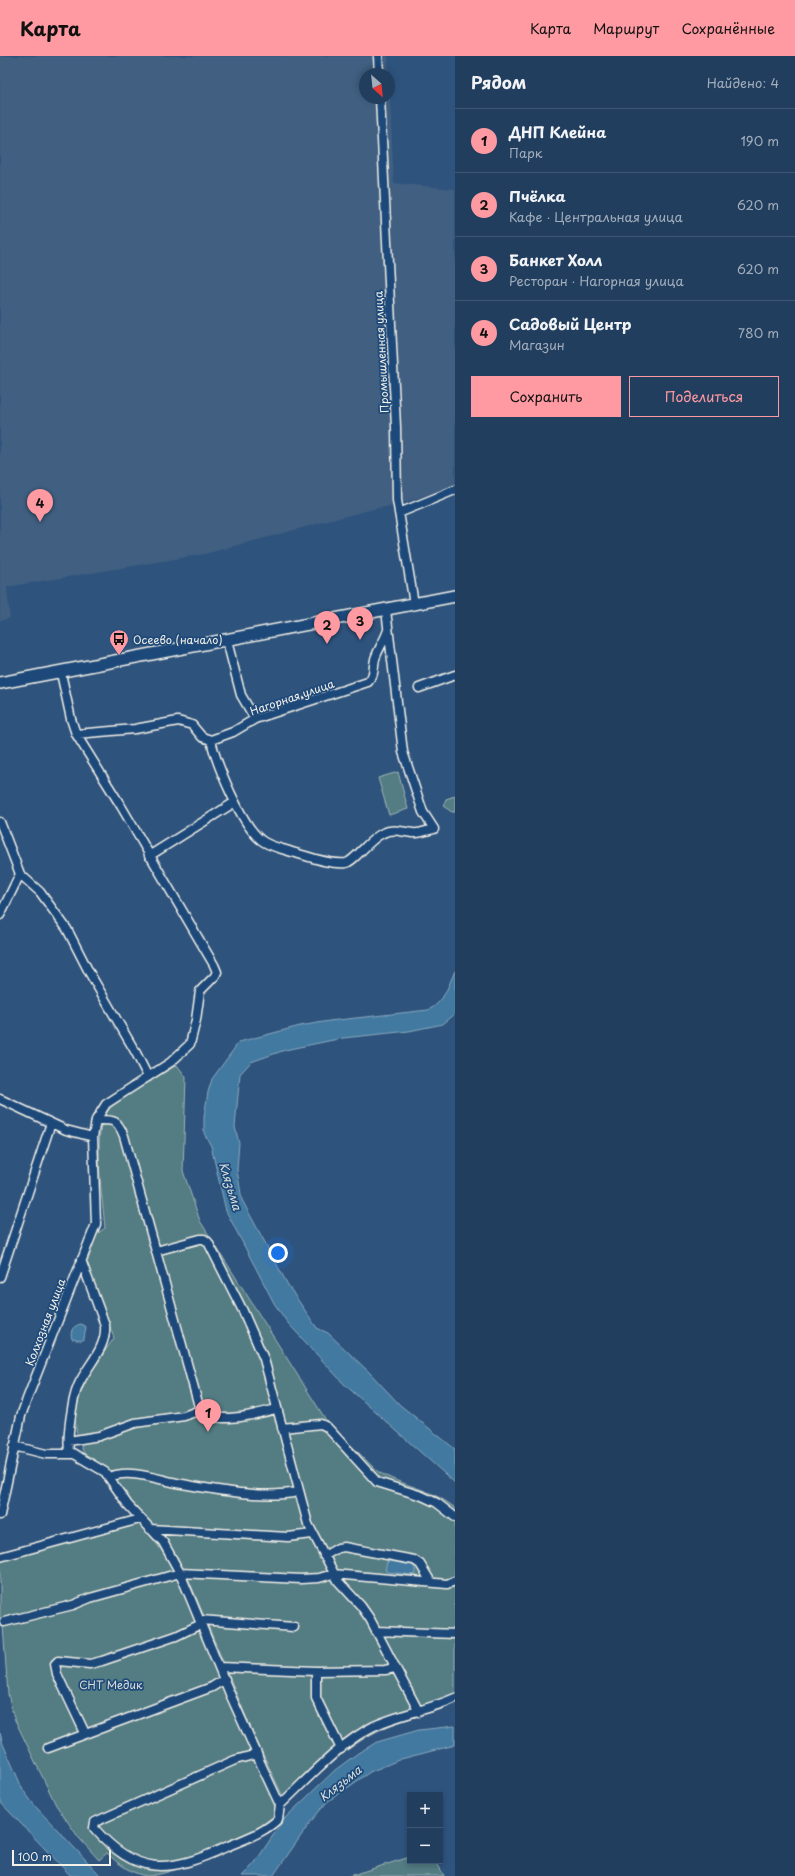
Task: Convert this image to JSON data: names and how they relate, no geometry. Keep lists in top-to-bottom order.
{
  "streets": {
    "street": ["Промышленная улица", "Нагорная улица", "Колхозная улица"]
  },
  "water": ["Клязьма"],
  "parks": ["СНТ Медик"],
  "places": {
    "bus stop": ["Осеево (начало)"]
  },
  "scale_bar": "100 m",
  "north": "bottom right",
  "page": {
    "header": "Карта",
    "nav": ["Карта", "Маршрут", "Сохранённые"],
    "heading": ["Рядом", "Найдено: 4"],
    "list": [
      {
        "mark": "1",
        "name": "ДНП Клейна",
        "note": "Парк",
        "value": "190 m"
      },
      {
        "mark": "2",
        "name": "Пчёлка",
        "note": "Кафе · Центральная улица",
        "value": "620 m"
      },
      {
        "mark": "3",
        "name": "Банкет Холл",
        "note": "Ресторан · Нагорная улица",
        "value": "620 m"
      },
      {
        "mark": "4",
        "name": "Садовый Центр",
        "note": "Магазин",
        "value": "780 m"
      }
    ],
    "buttons": ["Сохранить", "Поделиться"],
    "pins": [
      "4",
      "3",
      "2",
      "1"
    ],
    "map_buttons": ["+", "−"],
    "scale": "100 m"
  }
}
